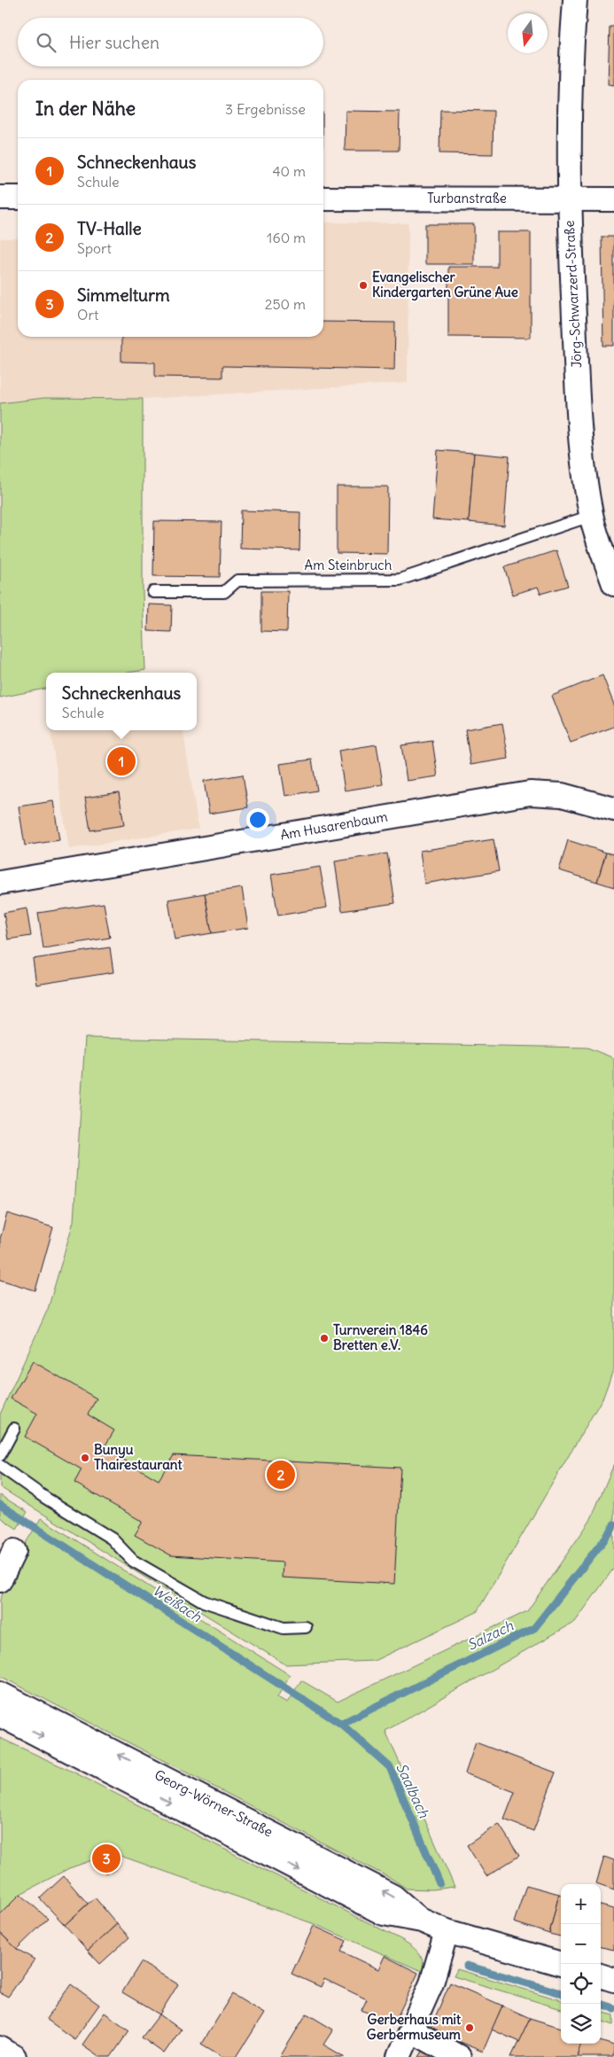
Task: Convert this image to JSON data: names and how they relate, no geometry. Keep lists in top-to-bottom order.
{
  "streets": {
    "street": [
      "Turbanstraße",
      "Jörg-Schwarzerd-Straße",
      "Am Husarenbaum",
      "Georg-Wörner-Straße"
    ],
    "lane": ["Am Steinbruch"]
  },
  "crossings": [
    ["Turbanstraße", "Jörg-Schwarzerd-Straße"],
    ["Jörg-Schwarzerd-Straße", "Am Steinbruch"]
  ],
  "water": ["Weißach", "Salzach", "Saalbach"],
  "places": [
    "Evangelischer Kindergarten Grüne Aue",
    "Turnverein 1846 Bretten e.V.",
    "Bunyu Thairestaurant",
    "Gerberhaus mit Gerbermuseum"
  ],
  "north": "bottom",
  "page": {
    "search": "Hier suchen",
    "heading": ["In der Nähe", "3 Ergebnisse"],
    "list": [
      {
        "mark": "1",
        "name": "Schneckenhaus",
        "note": "Schule",
        "value": "40 m"
      },
      {
        "mark": "2",
        "name": "TV-Halle",
        "note": "Sport",
        "value": "160 m"
      },
      {
        "mark": "3",
        "name": "Simmelturm",
        "note": "Ort",
        "value": "250 m"
      }
    ],
    "popup": ["Schneckenhaus", "Schule"],
    "pins": ["1", "2", "3"],
    "map_buttons": ["+", "−"]
  }
}
